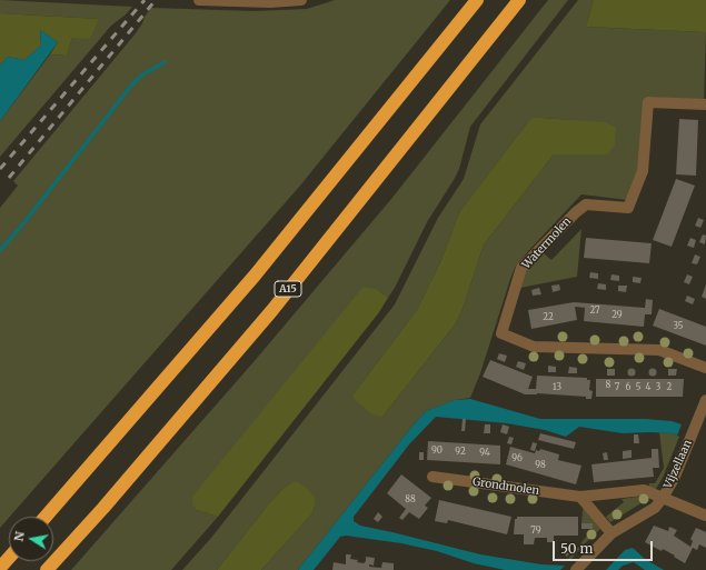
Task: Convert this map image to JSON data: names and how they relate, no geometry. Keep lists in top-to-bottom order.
{
  "streets": {
    "highway": ["A15"],
    "street": ["Watermolen", "Vijzellaan", "Grondmolen"]
  },
  "crossings": [
    ["Vijzellaan", "Grondmolen"]
  ],
  "house_numbers": [
    "27",
    "29",
    "22",
    "35",
    "8",
    "13",
    "7",
    "6",
    "5",
    "4",
    "3",
    "2",
    "90",
    "92",
    "94",
    "96",
    "98",
    "88",
    "79"
  ],
  "scale_bar": "50 m",
  "north": "left"
}
